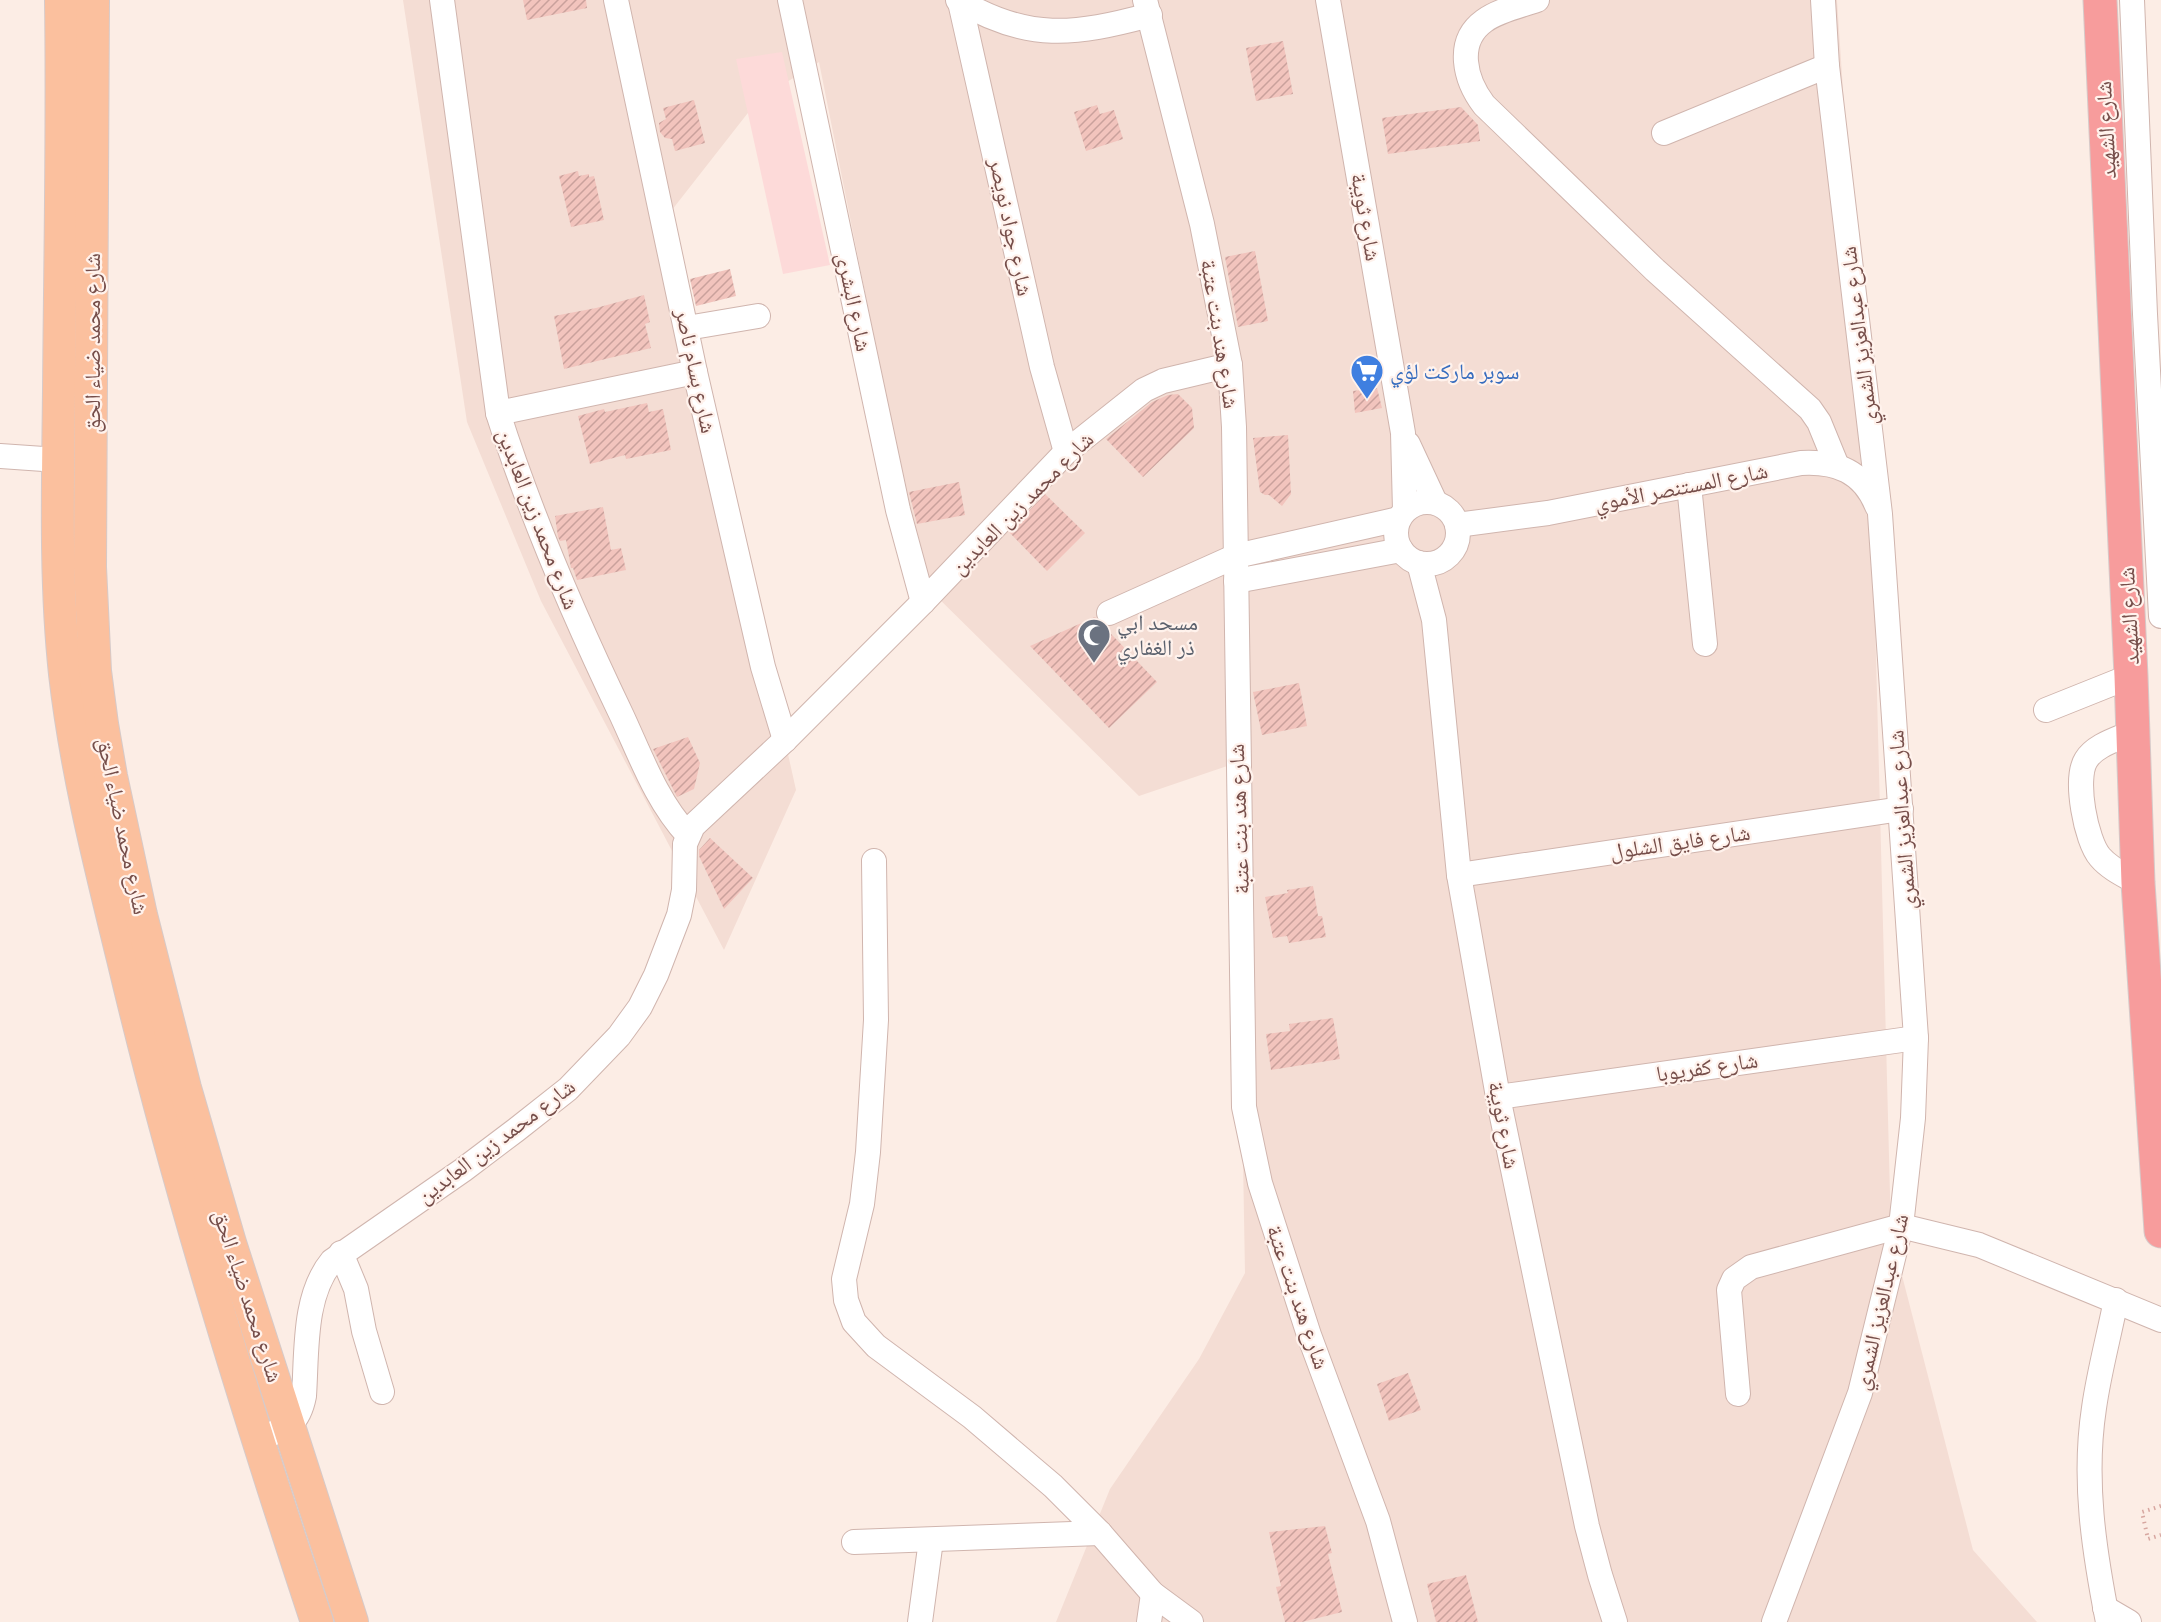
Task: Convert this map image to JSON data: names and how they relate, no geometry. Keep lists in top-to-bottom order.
{
  "streets": {
    "highway": ["شارع الشهيد"],
    "main road": ["شارع محمد ضياء الحق"],
    "street": [
      "شارع ثويبة",
      "شارع جواد نويصر",
      "شارع البشرى",
      "شارع هند بنت عتبة",
      "شارع عبدالعزيز الشمري",
      "شارع بسام ناصر",
      "شارع المستنصر الأموي",
      "شارع محمد زين العابدين",
      "شارع فايق الشلول",
      "شارع كفريوبا"
    ]
  },
  "crossings": [
    ["شارع ثويبة", "شارع المستنصر الأموي"],
    ["شارع ثويبة", "شارع فايق الشلول"],
    ["شارع ثويبة", "شارع كفريوبا"],
    ["شارع جواد نويصر", "شارع محمد زين العابدين"],
    ["شارع البشرى", "شارع محمد زين العابدين"],
    ["شارع هند بنت عتبة", "شارع محمد زين العابدين"],
    ["شارع عبدالعزيز الشمري", "شارع المستنصر الأموي"],
    ["شارع عبدالعزيز الشمري", "شارع فايق الشلول"],
    ["شارع عبدالعزيز الشمري", "شارع كفريوبا"],
    ["شارع محمد ضياء الحق", "شارع محمد زين العابدين"],
    ["شارع بسام ناصر", "شارع محمد زين العابدين"]
  ],
  "places": {
    "supermarket": ["سوبر ماركت لؤي"],
    "mosque": ["مسحد ابي ذر الغفاري"]
  }
}
